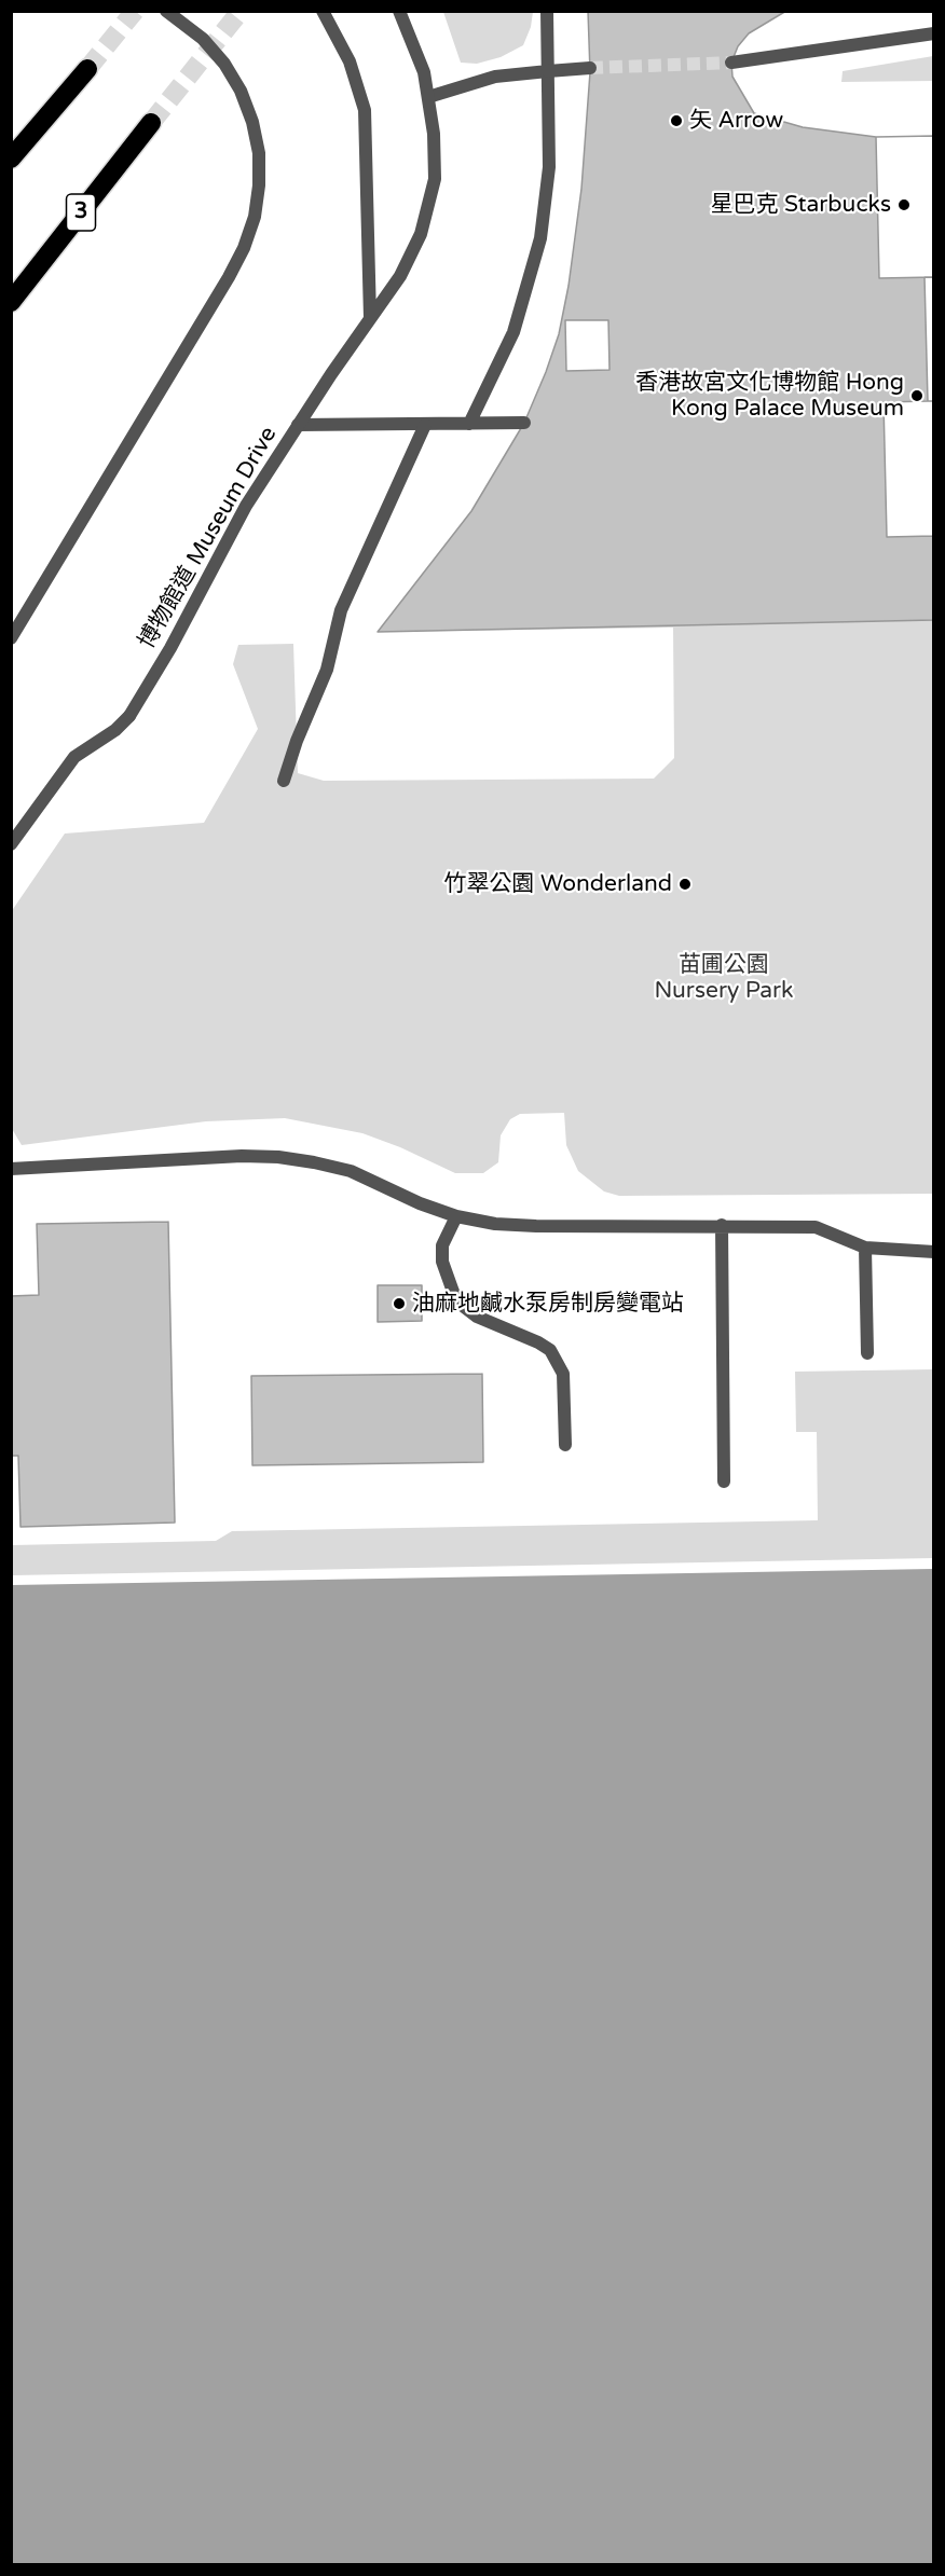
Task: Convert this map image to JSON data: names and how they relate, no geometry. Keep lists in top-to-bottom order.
{
  "streets": {
    "highway": ["3"],
    "street": ["博物館道 Museum Drive"]
  },
  "parks": ["苗圃公園 Nursery Park"],
  "places": [
    "矢 Arrow",
    "星巴克 Starbucks",
    "香港故宮文化博物館 Hong Kong Palace Museum",
    "竹翠公園 Wonderland",
    "油麻地鹹水泵房制房變電站"
  ]
}
